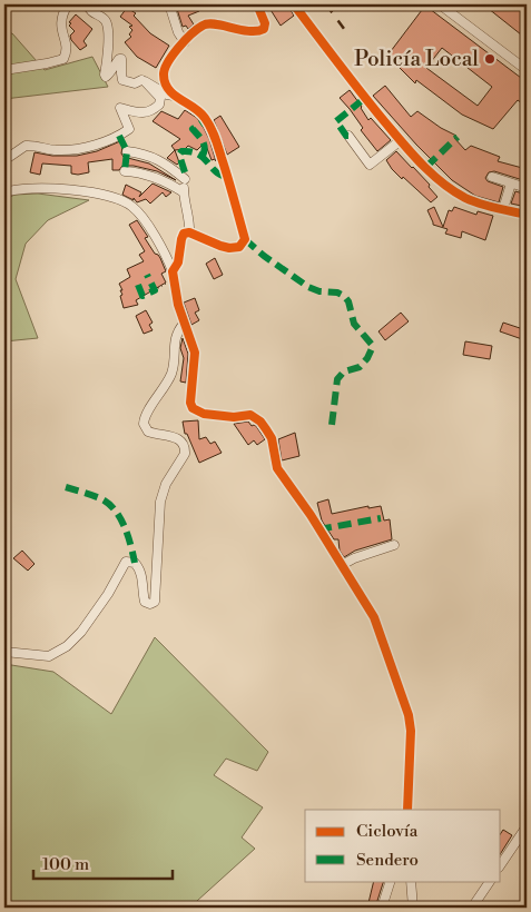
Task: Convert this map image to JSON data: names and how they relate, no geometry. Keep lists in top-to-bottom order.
{
  "places": ["Policía Local"],
  "legend": ["Ciclovía", "Sendero"],
  "scale_bar": "100 m"
}
